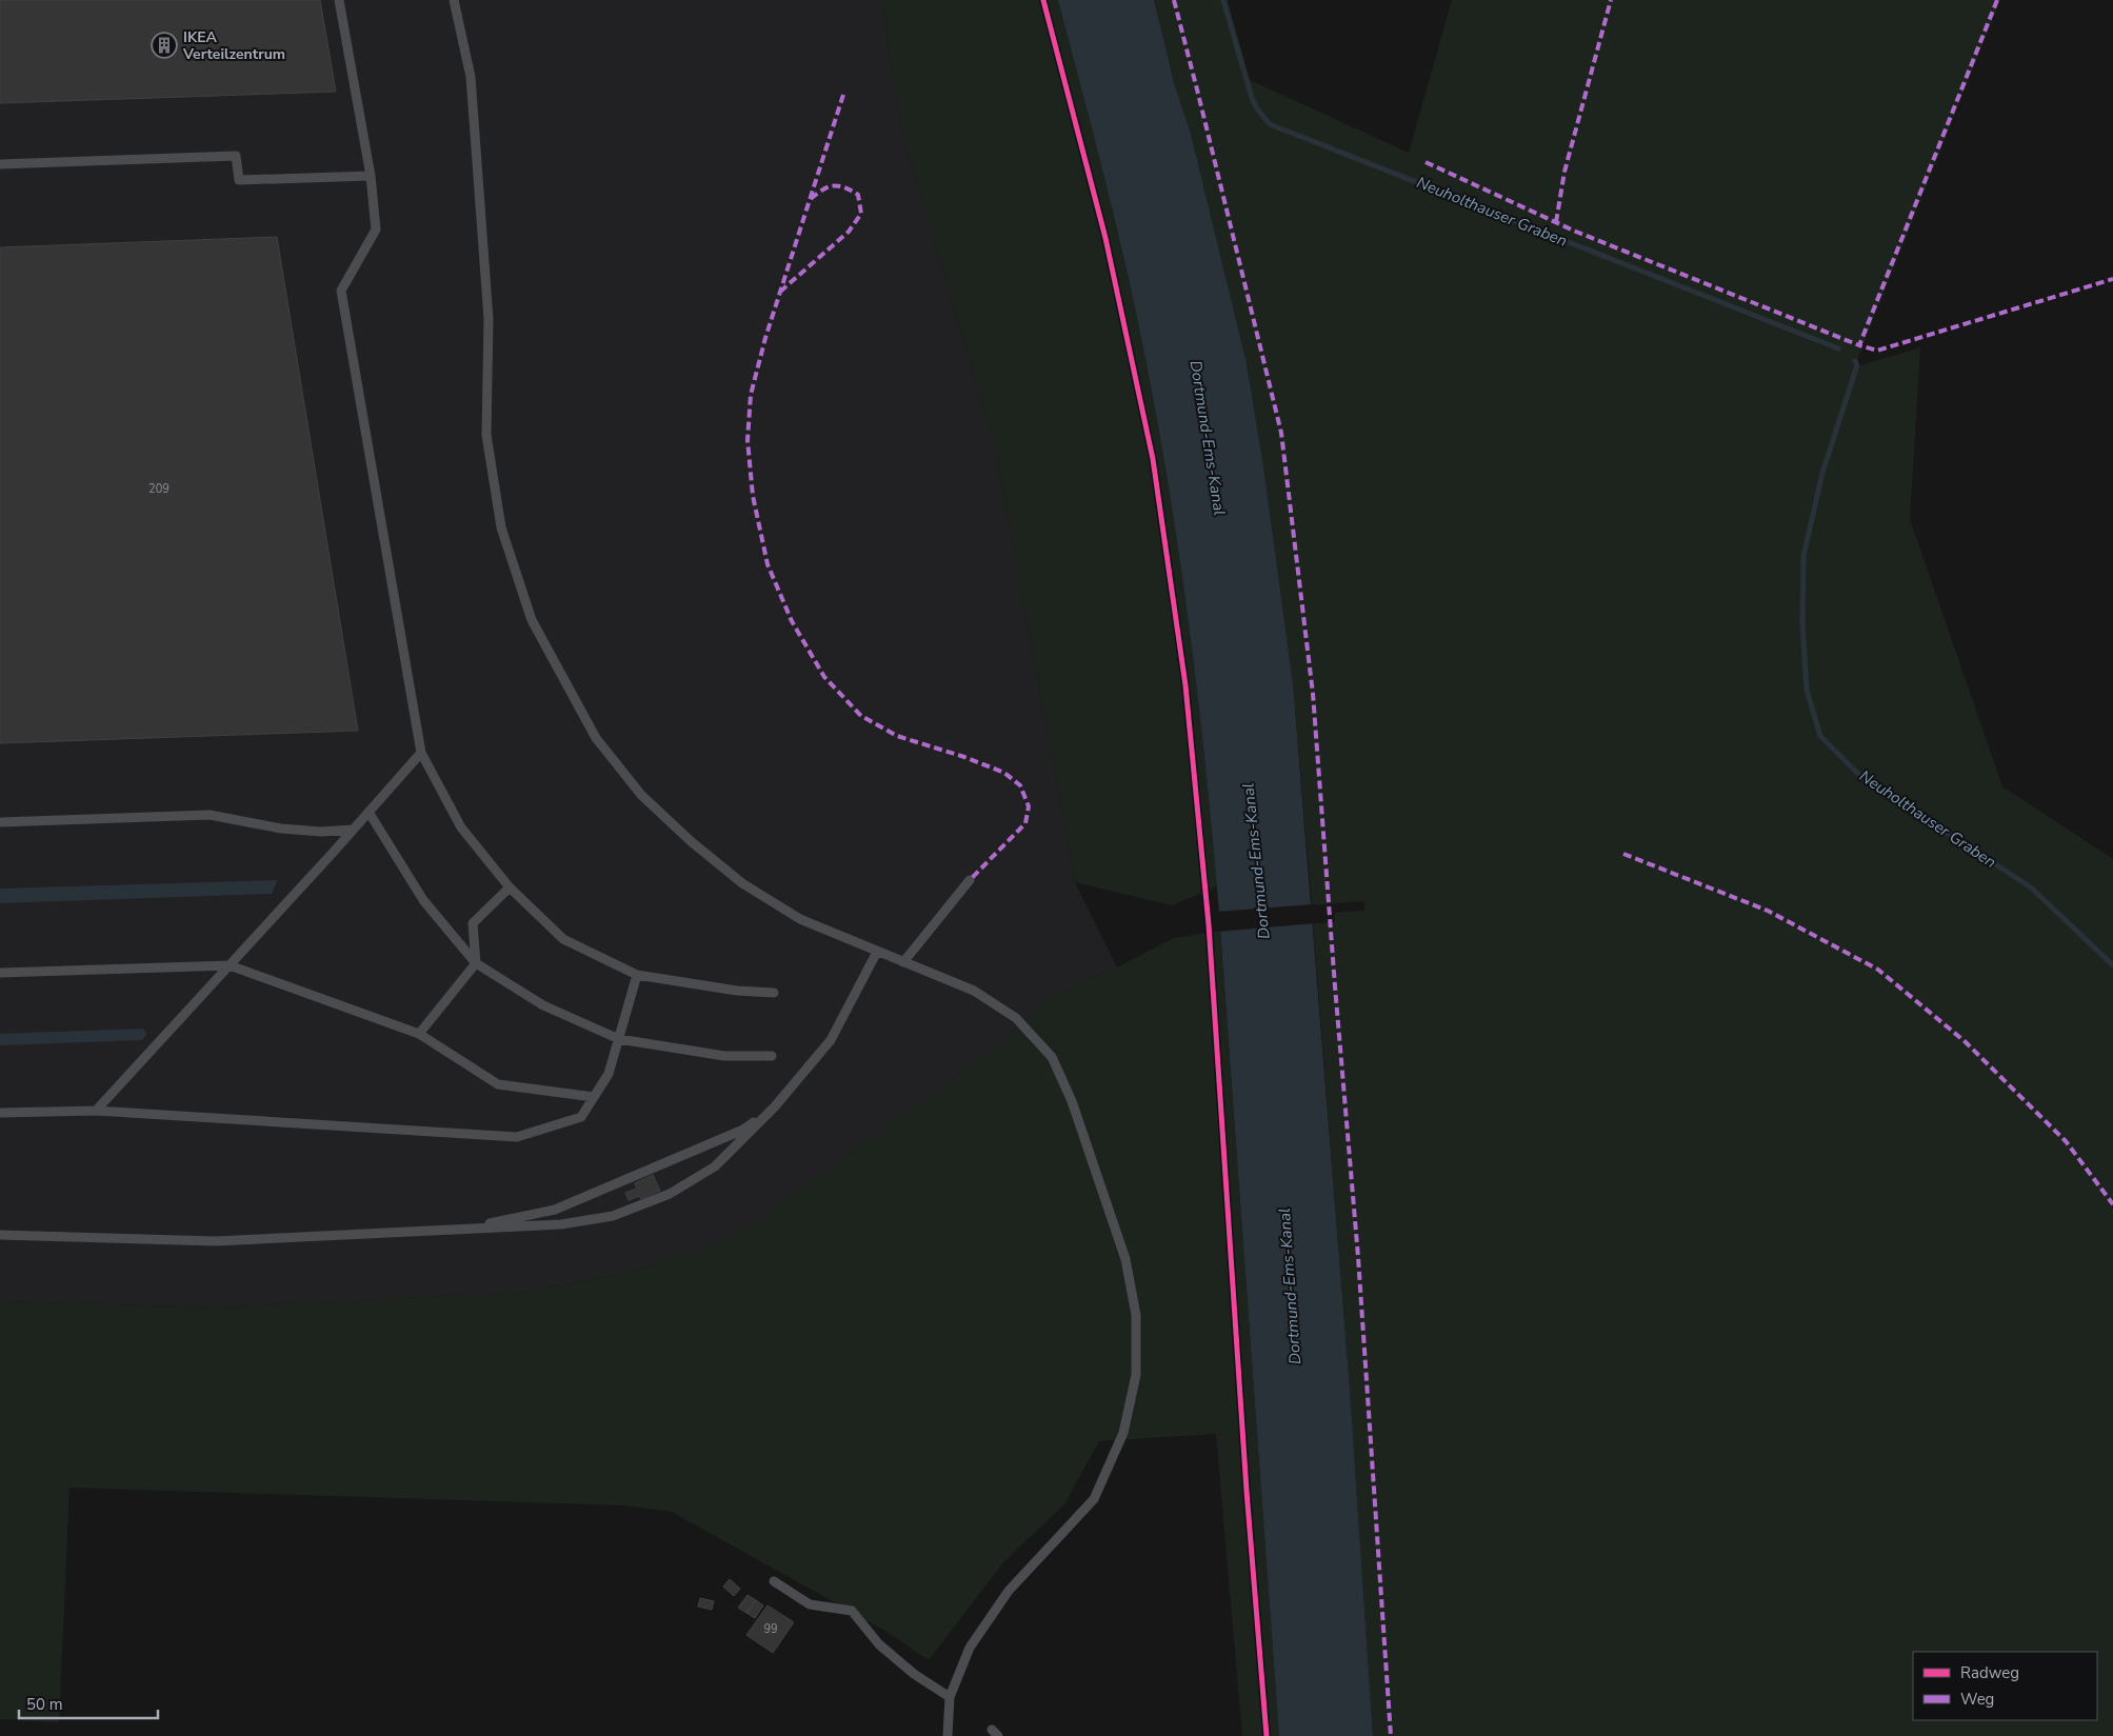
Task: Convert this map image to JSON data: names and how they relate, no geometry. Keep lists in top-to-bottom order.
{
  "water": ["Neuholthauser Graben", "Dortmund-Ems-Kanal"],
  "places": {
    "building": ["IKEA Verteilzentrum"]
  },
  "house_numbers": ["209", "99"],
  "legend": ["Radweg", "Weg"],
  "scale_bar": "50 m"
}
